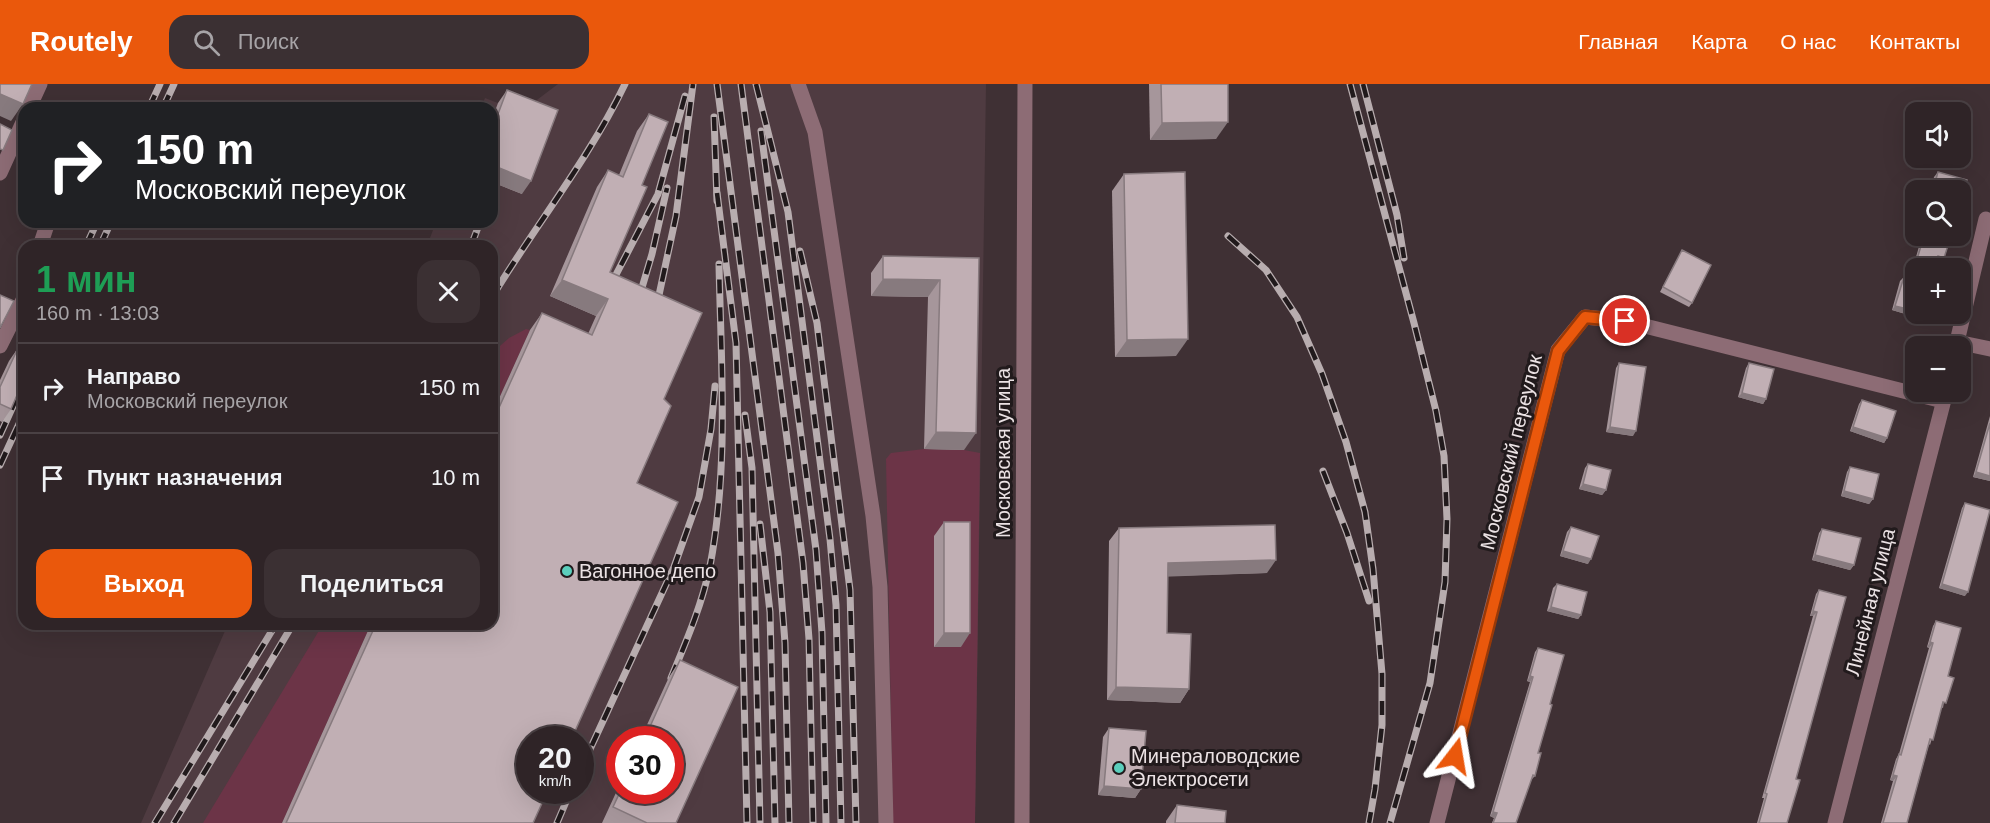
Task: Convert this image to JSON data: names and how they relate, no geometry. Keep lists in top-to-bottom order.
{
  "streets": {
    "street": ["Московский переулок", "Московская улица", "Линейная улица"]
  },
  "places": ["Вагонное депо", "Минераловодские Электросети"],
  "page": {
    "header": "Routely",
    "search": "Поиск",
    "nav": [
      "Главная",
      "Карта",
      "О нас",
      "Контакты"
    ],
    "map_buttons": ["+", "−"],
    "turn": ["150 m", "Московский переулок"],
    "heading": ["1 мин", "160 m · 13:03"],
    "list": [
      {
        "name": "Направо",
        "note": "Московский переулок",
        "value": "150 m"
      },
      {
        "name": "Пункт назначения",
        "value": "10 m"
      }
    ],
    "buttons": ["Выход", "Поделиться"],
    "speed": "20 km/h",
    "limit": "30"
  }
}
